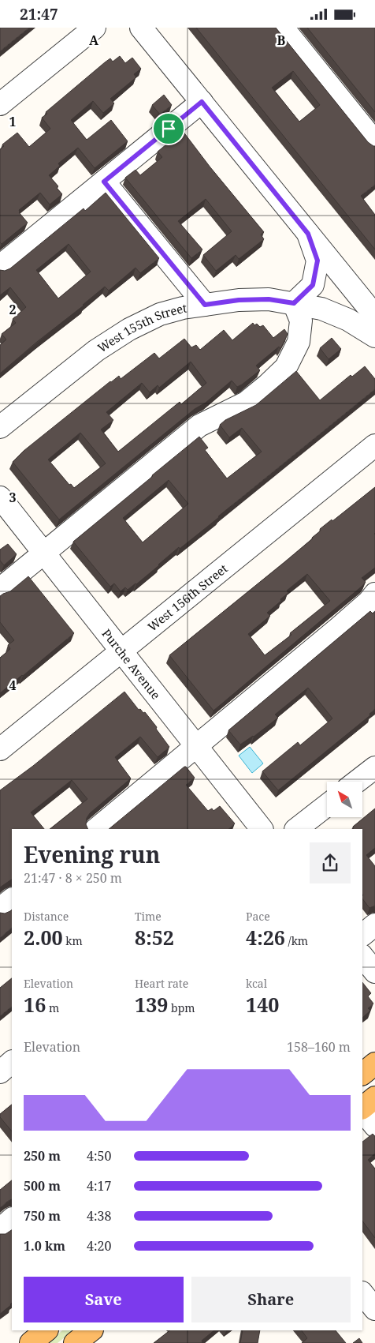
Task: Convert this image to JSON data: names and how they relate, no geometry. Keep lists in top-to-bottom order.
{
  "streets": {
    "street": ["West 155th Street", "West 156th Street", "Purche Avenue"]
  },
  "crossings": [
    ["West 156th Street", "Purche Avenue"]
  ],
  "north": "top left",
  "page": {
    "status": "21:47",
    "heading": ["Evening run", "21:47 · 8 × 250 m"],
    "stats": [
      ["Distance", "2.00 km"],
      ["Time", "8:52"],
      ["Pace", "4:26 /km"],
      ["Elevation", "16 m"],
      ["Heart rate", "139 bpm"],
      ["kcal", "140"]
    ],
    "chart": ["Elevation", "158–160 m"],
    "list": [
      {
        "name": "250 m",
        "note": "4:50"
      },
      {
        "name": "500 m",
        "note": "4:17"
      },
      {
        "name": "750 m",
        "note": "4:38"
      },
      {
        "name": "1.0 km",
        "note": "4:20"
      }
    ],
    "buttons": ["Save", "Share"]
  },
  "grid": {
    "columns": ["A", "B"],
    "rows": [
      "1",
      "2",
      "3",
      "4"
    ]
  }
}
